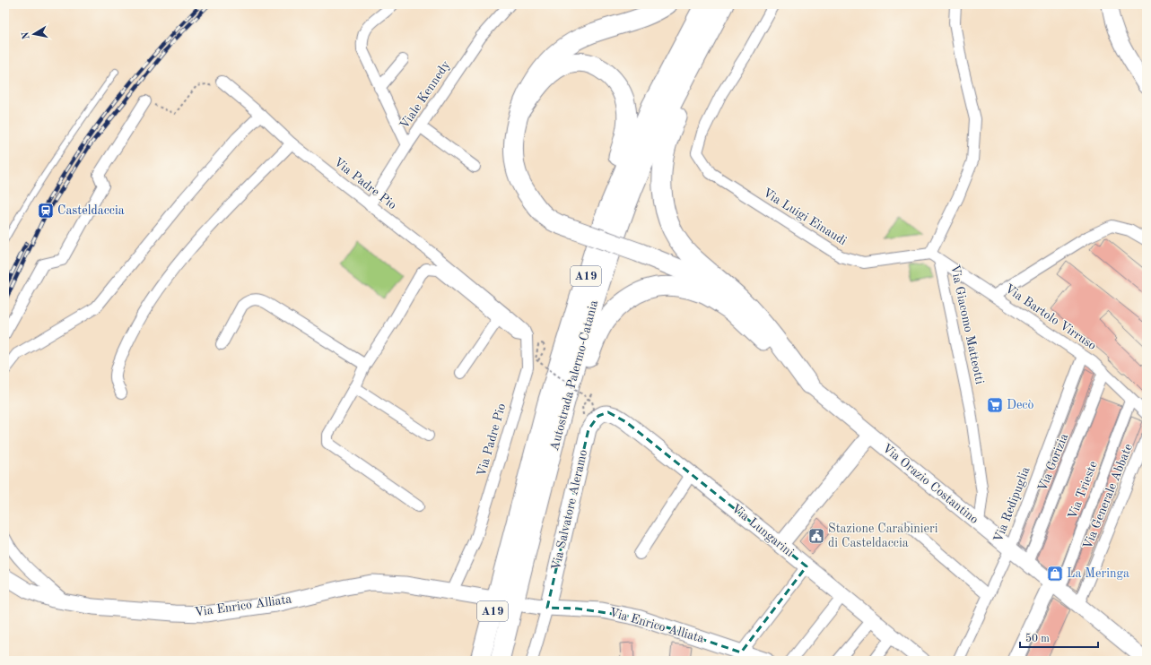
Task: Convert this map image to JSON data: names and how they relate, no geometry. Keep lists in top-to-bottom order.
{
  "streets": {
    "highway": ["A19", "Autostrada Palermo-Catania"],
    "street": [
      "Viale Kennedy",
      "Via Padre Pio",
      "Via Luigi Einaudi",
      "Via Bartolo Virruso",
      "Via Giacomo Matteotti",
      "Via Gorizia",
      "Via Orazio Costantino",
      "Via Trieste",
      "Via Generale Abbate",
      "Via Redipuglia",
      "Via Salvatore Aleramo",
      "Via Lungarini",
      "Via Enrico Alliata"
    ]
  },
  "crossings": [
    ["Viale Kennedy", "Via Padre Pio"],
    ["Via Padre Pio", "Via Enrico Alliata"],
    ["Via Luigi Einaudi", "Via Bartolo Virruso"],
    ["Via Bartolo Virruso", "Via Giacomo Matteotti"],
    ["Via Bartolo Virruso", "Via Gorizia"],
    ["Via Bartolo Virruso", "Via Trieste"],
    ["Via Bartolo Virruso", "Via Redipuglia"],
    ["Via Giacomo Matteotti", "Via Orazio Costantino"],
    ["Via Gorizia", "Via Orazio Costantino"],
    ["Via Orazio Costantino", "Via Trieste"],
    ["Via Orazio Costantino", "Via Generale Abbate"],
    ["Via Orazio Costantino", "Via Redipuglia"],
    ["Via Salvatore Aleramo", "Via Lungarini"],
    ["Via Salvatore Aleramo", "Via Enrico Alliata"]
  ],
  "places": {
    "station": ["Casteldaccia"],
    "supermarket": ["Decò"],
    "public building": ["Stazione Carabinieri di Casteldaccia"],
    "shop": ["La Meringa"]
  },
  "scale_bar": "50 m",
  "north": "left"
}
